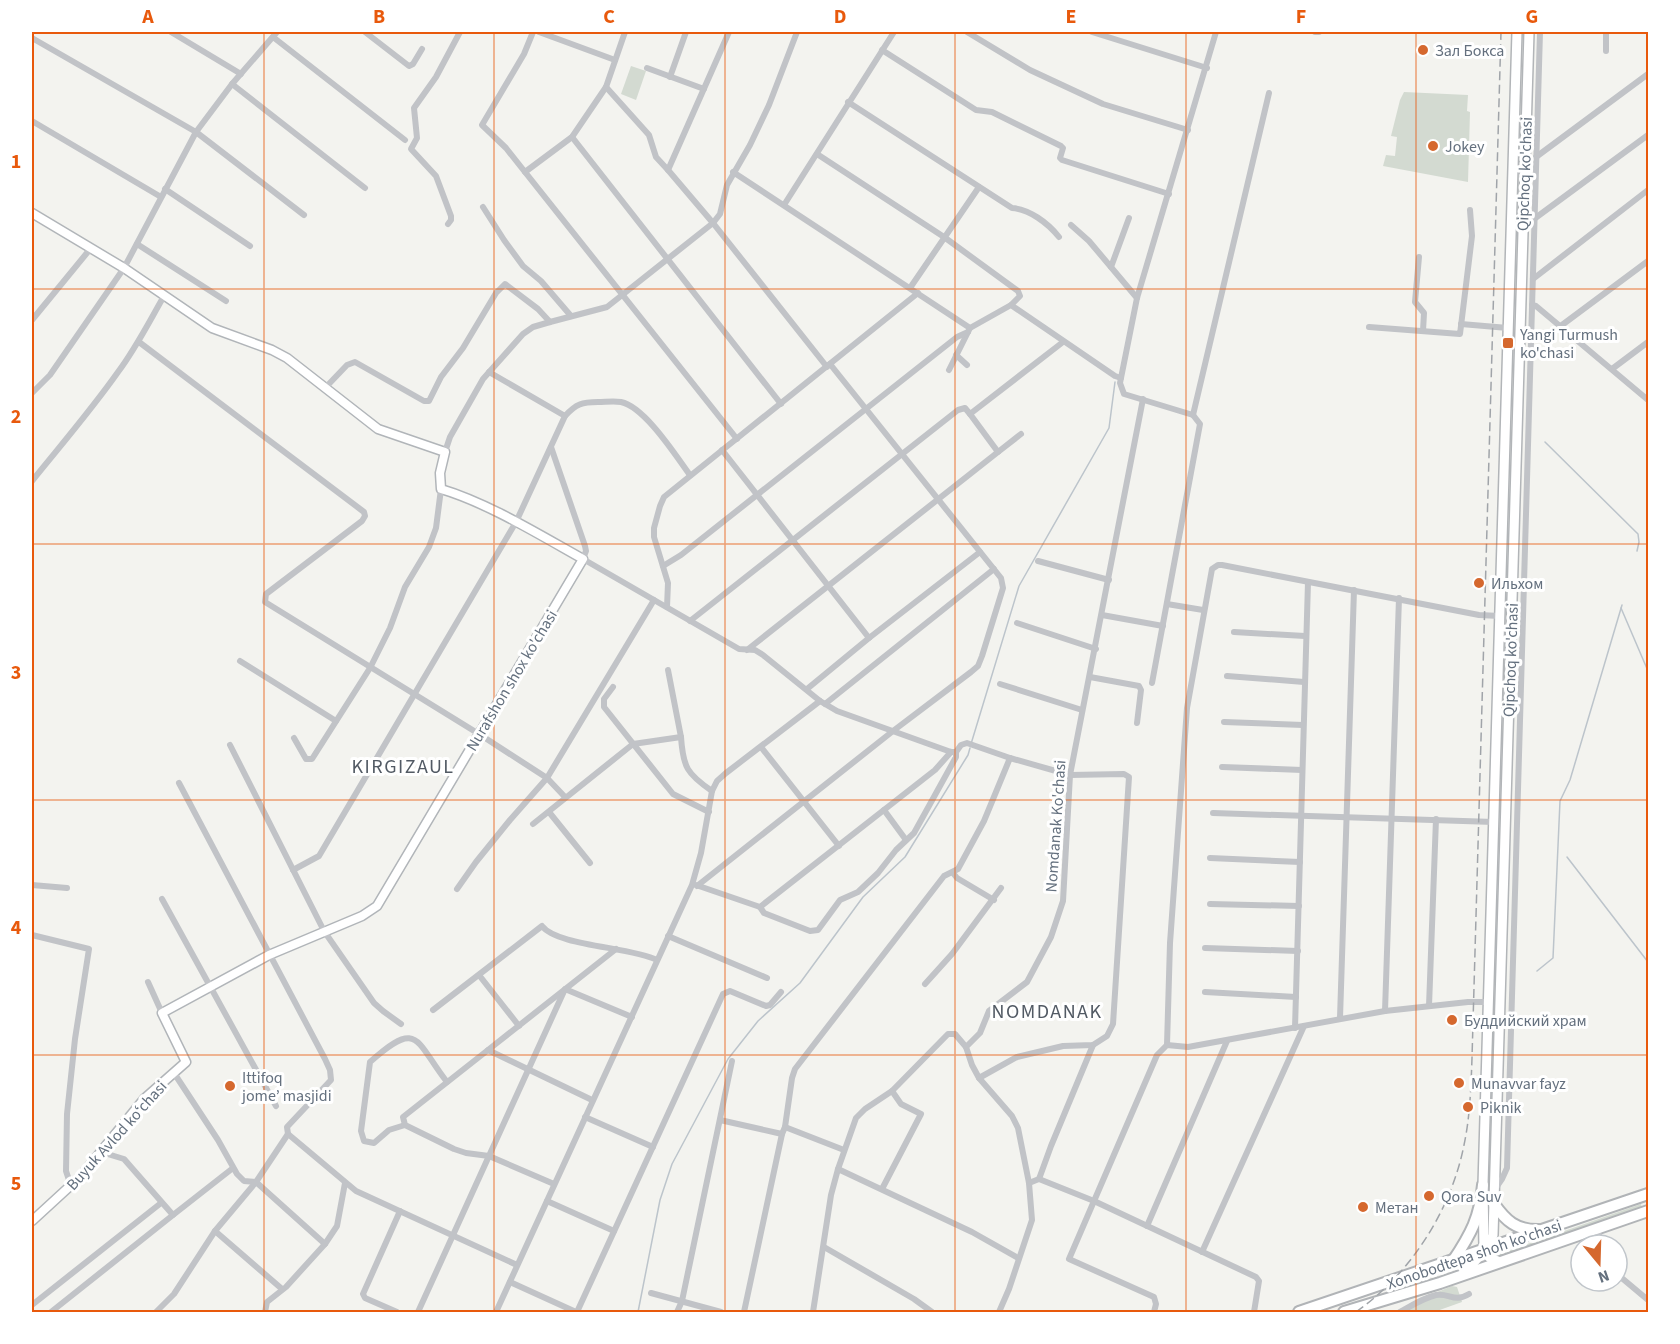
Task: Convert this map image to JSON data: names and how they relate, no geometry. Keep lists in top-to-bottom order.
{
  "streets": {
    "highway": ["Xonobodtepa shoh ko'chasi"],
    "main road": ["Qipchoq ko'chasi"],
    "street": ["Nurafshon shox ko'chasi", "Nomdanak Ko'chasi", "Buyuk Avlod koʻchasi"]
  },
  "crossings": [
    ["Qipchoq ko'chasi", "Xonobodtepa shoh ko'chasi"]
  ],
  "districts": ["KIRGIZAUL", "NOMDANAK"],
  "places": {
    "other": [
      "Зал Бокса",
      "Jokey",
      "Ильхом",
      "Буддийский храм",
      "Munavvar fayz",
      "Ittifoq jome’ masjidi",
      "Piknik",
      "Qora Suv",
      "Метан"
    ],
    "transit": ["Yangi Turmush ko'chasi"]
  },
  "north": "bottom",
  "grid": {
    "columns": [
      "A",
      "B",
      "C",
      "D",
      "E",
      "F",
      "G"
    ],
    "rows": [
      "1",
      "2",
      "3",
      "4",
      "5"
    ]
  }
}
